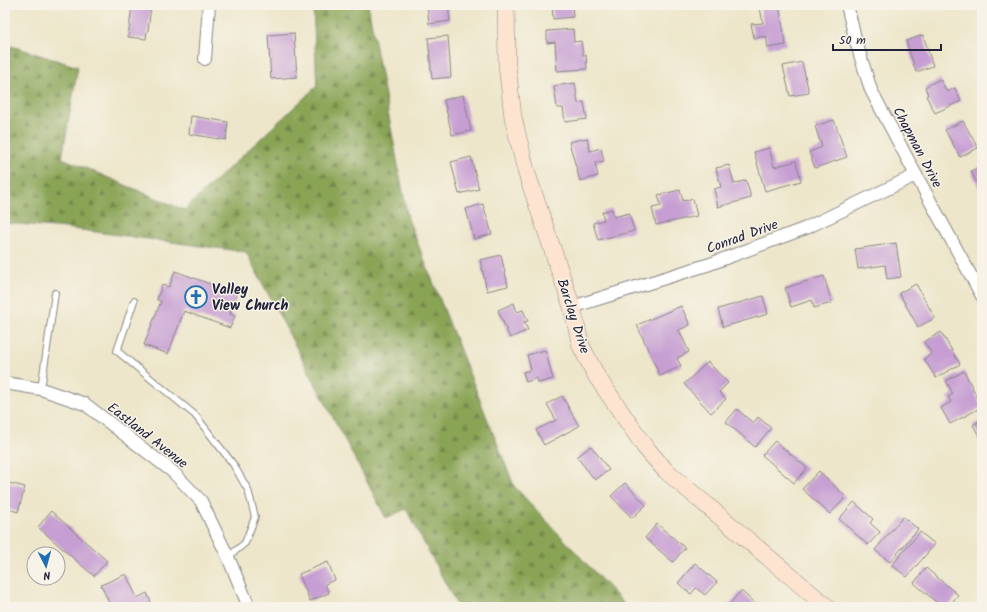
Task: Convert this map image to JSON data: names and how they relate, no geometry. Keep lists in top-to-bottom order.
{
  "streets": {
    "street": [
      "Chapman Drive",
      "Conrad Drive",
      "Barclay Drive",
      "Eastland Avenue"
    ]
  },
  "crossings": [
    ["Chapman Drive", "Conrad Drive"],
    ["Conrad Drive", "Barclay Drive"]
  ],
  "places": {
    "church": ["Valley View Church"]
  },
  "scale_bar": "50 m",
  "north": "bottom"
}
